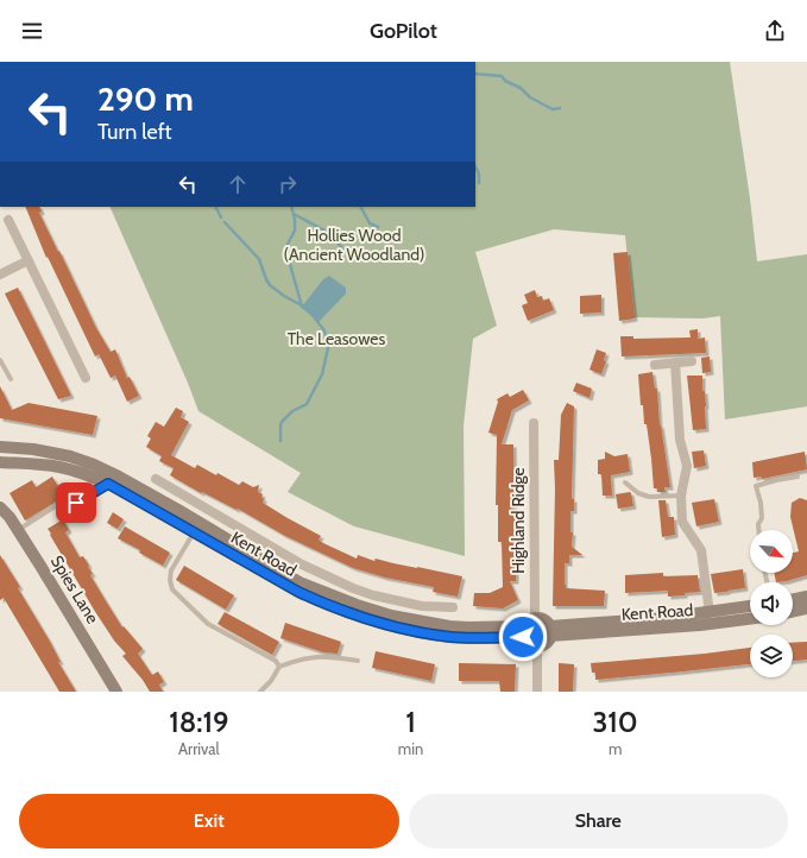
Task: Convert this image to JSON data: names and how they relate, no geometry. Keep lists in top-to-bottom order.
{
  "streets": {
    "main road": ["Kent Road", "Spies Lane"],
    "street": ["Highland Ridge"]
  },
  "crossings": [
    ["Highland Ridge", "Kent Road"]
  ],
  "parks": ["Hollies Wood (Ancient Woodland)", "The Leasowes"],
  "north": "bottom right",
  "page": {
    "header": "GoPilot",
    "turn": ["290 m", "Turn left"],
    "eta": [
      "18:19",
      "Arrival",
      "1",
      "min",
      "310",
      "m"
    ],
    "buttons": ["Exit", "Share"]
  }
}
